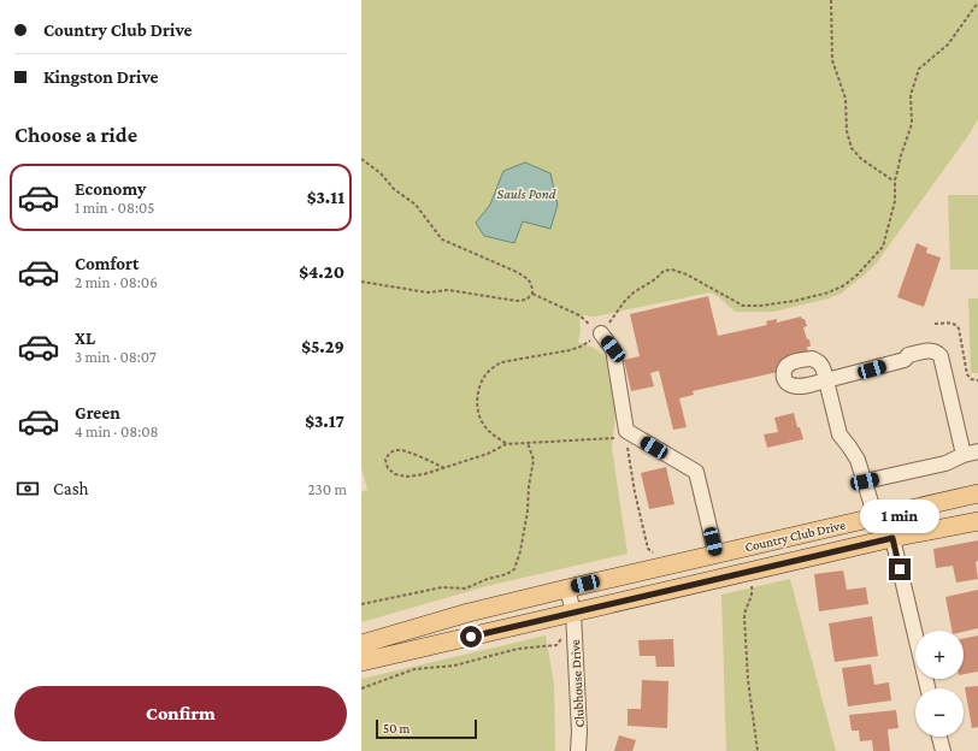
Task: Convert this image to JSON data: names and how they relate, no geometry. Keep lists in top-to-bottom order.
{
  "streets": {
    "main road": ["Country Club Drive"],
    "street": ["Clubhouse Drive"]
  },
  "crossings": [
    ["Country Club Drive", "Clubhouse Drive"]
  ],
  "water": ["Sauls Pond"],
  "scale_bar": "50 m",
  "page": {
    "banner": ["Country Club Drive", "Kingston Drive"],
    "heading": "Choose a ride",
    "list": [
      {
        "name": "Economy",
        "note": "1 min · 08:05",
        "value": "$3.11"
      },
      {
        "name": "Comfort",
        "note": "2 min · 08:06",
        "value": "$4.20"
      },
      {
        "name": "XL",
        "note": "3 min · 08:07",
        "value": "$5.29"
      },
      {
        "name": "Green",
        "note": "4 min · 08:08",
        "value": "$3.17"
      }
    ],
    "pay": ["Cash", "230 m"],
    "bubble": "1 min",
    "map_buttons": ["+", "−"],
    "buttons": "Confirm",
    "scale": "50 m"
  }
}
